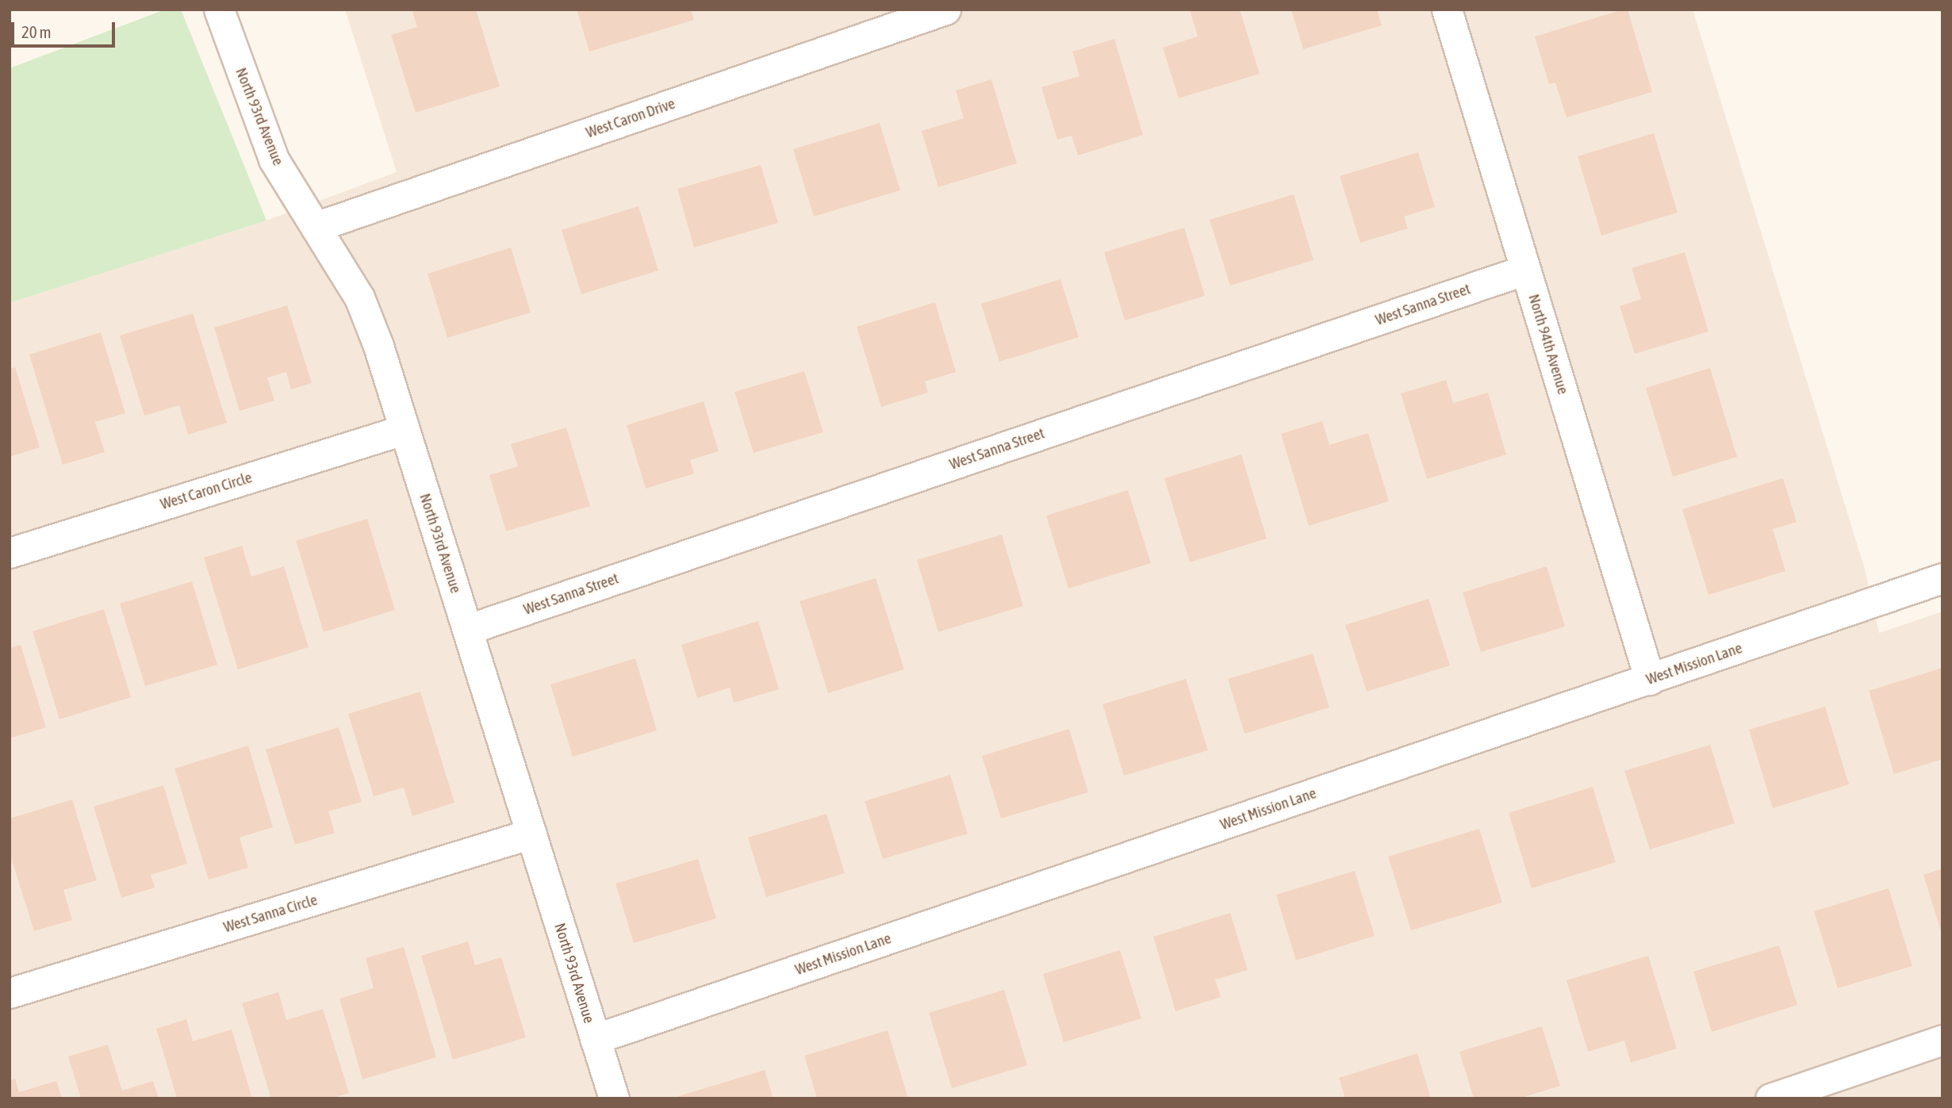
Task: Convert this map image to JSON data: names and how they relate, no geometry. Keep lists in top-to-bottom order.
{
  "streets": {
    "street": [
      "North 93rd Avenue",
      "West Caron Drive",
      "West Sanna Street",
      "North 94th Avenue",
      "West Caron Circle",
      "West Mission Lane",
      "West Sanna Circle"
    ]
  },
  "crossings": [
    ["North 93rd Avenue", "West Caron Drive"],
    ["North 93rd Avenue", "West Sanna Street"],
    ["North 93rd Avenue", "West Caron Circle"],
    ["North 93rd Avenue", "West Mission Lane"],
    ["North 93rd Avenue", "West Sanna Circle"],
    ["West Sanna Street", "North 94th Avenue"],
    ["North 94th Avenue", "West Mission Lane"]
  ],
  "scale_bar": "20 m"
}
